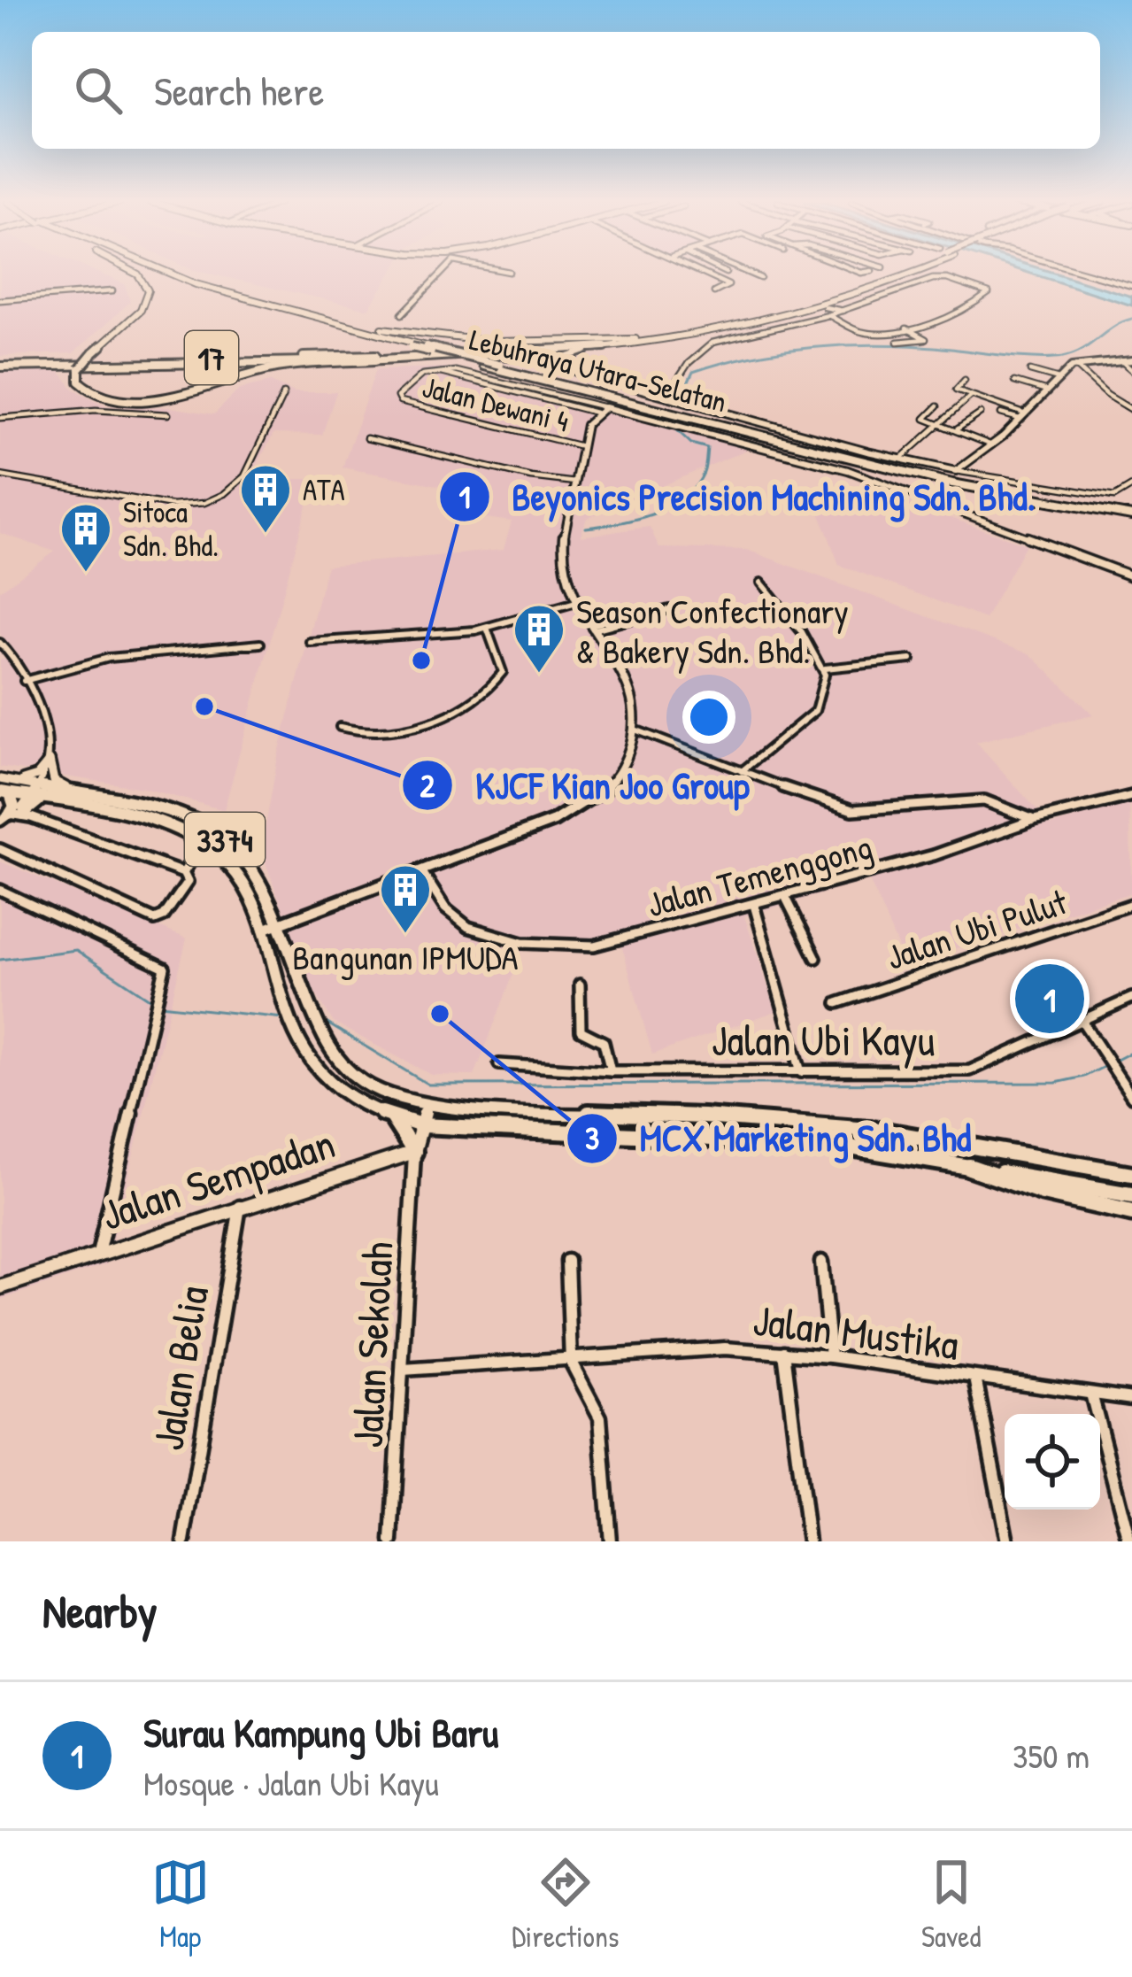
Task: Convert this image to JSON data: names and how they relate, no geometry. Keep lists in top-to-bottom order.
{
  "streets": {
    "highway": ["17", "Lebuhraya Utara–Selatan"],
    "main road": ["3374"],
    "street": [
      "Jalan Dewani 4",
      "Jalan Temenggong",
      "Jalan Ubi Pulut",
      "Jalan Ubi Kayu",
      "Jalan Sempadan",
      "Jalan Mustika",
      "Jalan Sekolah",
      "Jalan Belia"
    ]
  },
  "crossings": [
    ["17", "Lebuhraya Utara–Selatan"],
    ["Jalan Sempadan", "Jalan Sekolah"],
    ["Jalan Sempadan", "Jalan Belia"],
    ["Jalan Mustika", "Jalan Sekolah"]
  ],
  "places": {
    "building": [
      "ATA",
      "Sitoca Sdn. Bhd.",
      "Season Confectionary & Bakery Sdn. Bhd.",
      "Bangunan IPMUDA"
    ],
    "other": ["Beyonics Precision Machining Sdn. Bhd.", "KJCF Kian Joo Group", "MCX Marketing Sdn. Bhd"]
  },
  "page": {
    "search": "Search here",
    "pins": "1",
    "heading": "Nearby",
    "list": [
      {
        "mark": "1",
        "name": "Surau Kampung Ubi Baru",
        "note": "Mosque · Jalan Ubi Kayu",
        "value": "350 m"
      }
    ],
    "nav": ["Map", "Directions", "Saved"]
  }
}
